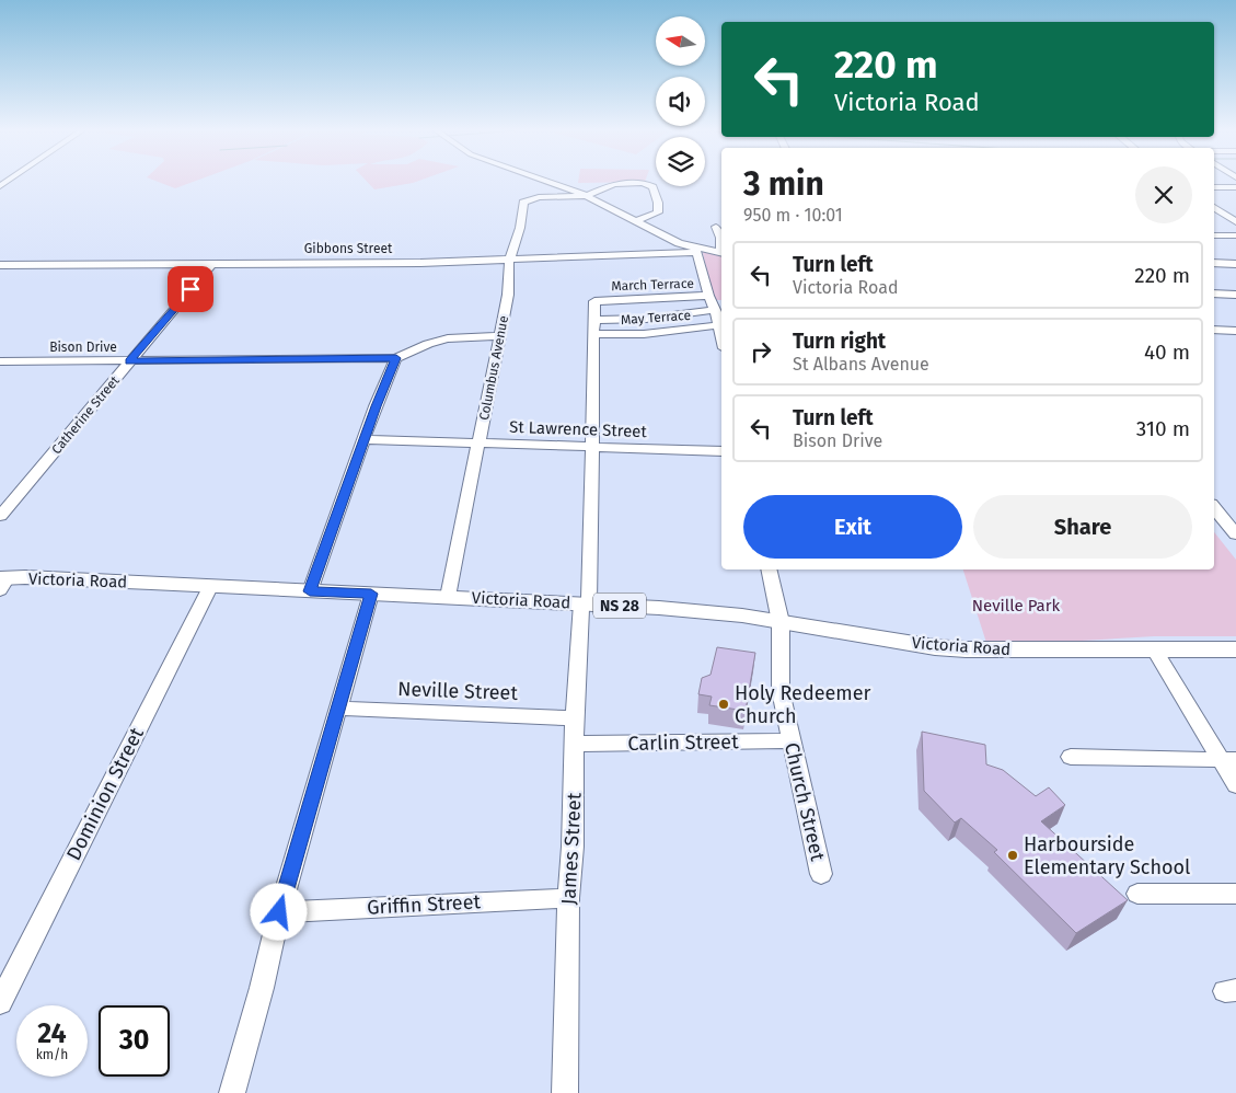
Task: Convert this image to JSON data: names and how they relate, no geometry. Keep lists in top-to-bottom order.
{
  "streets": {
    "main road": ["Victoria Road", "NS 28"],
    "street": [
      "Gibbons Street",
      "March Terrace",
      "May Terrace",
      "Bison Drive",
      "Columbus Avenue",
      "Catherine Street",
      "St Lawrence Street",
      "Neville Street",
      "Carlin Street",
      "Dominion Street",
      "Church Street",
      "James Street",
      "Griffin Street"
    ]
  },
  "crossings": [
    ["Gibbons Street", "Columbus Avenue"],
    ["Gibbons Street", "Catherine Street"],
    ["March Terrace", "James Street"],
    ["May Terrace", "James Street"],
    ["Bison Drive", "Catherine Street"],
    ["Columbus Avenue", "St Lawrence Street"],
    ["Columbus Avenue", "Victoria Road"],
    ["St Lawrence Street", "James Street"],
    ["Victoria Road", "Dominion Street"],
    ["Victoria Road", "Church Street"],
    ["Victoria Road", "James Street"],
    ["Neville Street", "James Street"],
    ["Carlin Street", "Church Street"],
    ["Carlin Street", "James Street"],
    ["James Street", "Griffin Street"]
  ],
  "parks": ["Neville Park"],
  "places": ["Holy Redeemer Church", "Harbourside Elementary School"],
  "north": "left",
  "page": {
    "turn": ["220 m", "Victoria Road"],
    "heading": ["3 min", "950 m · 10:01"],
    "list": [
      {
        "name": "Turn left",
        "note": "Victoria Road",
        "value": "220 m"
      },
      {
        "name": "Turn right",
        "note": "St Albans Avenue",
        "value": "40 m"
      },
      {
        "name": "Turn left",
        "note": "Bison Drive",
        "value": "310 m"
      }
    ],
    "buttons": ["Exit", "Share"],
    "speed": "24 km/h",
    "limit": "30"
  }
}
